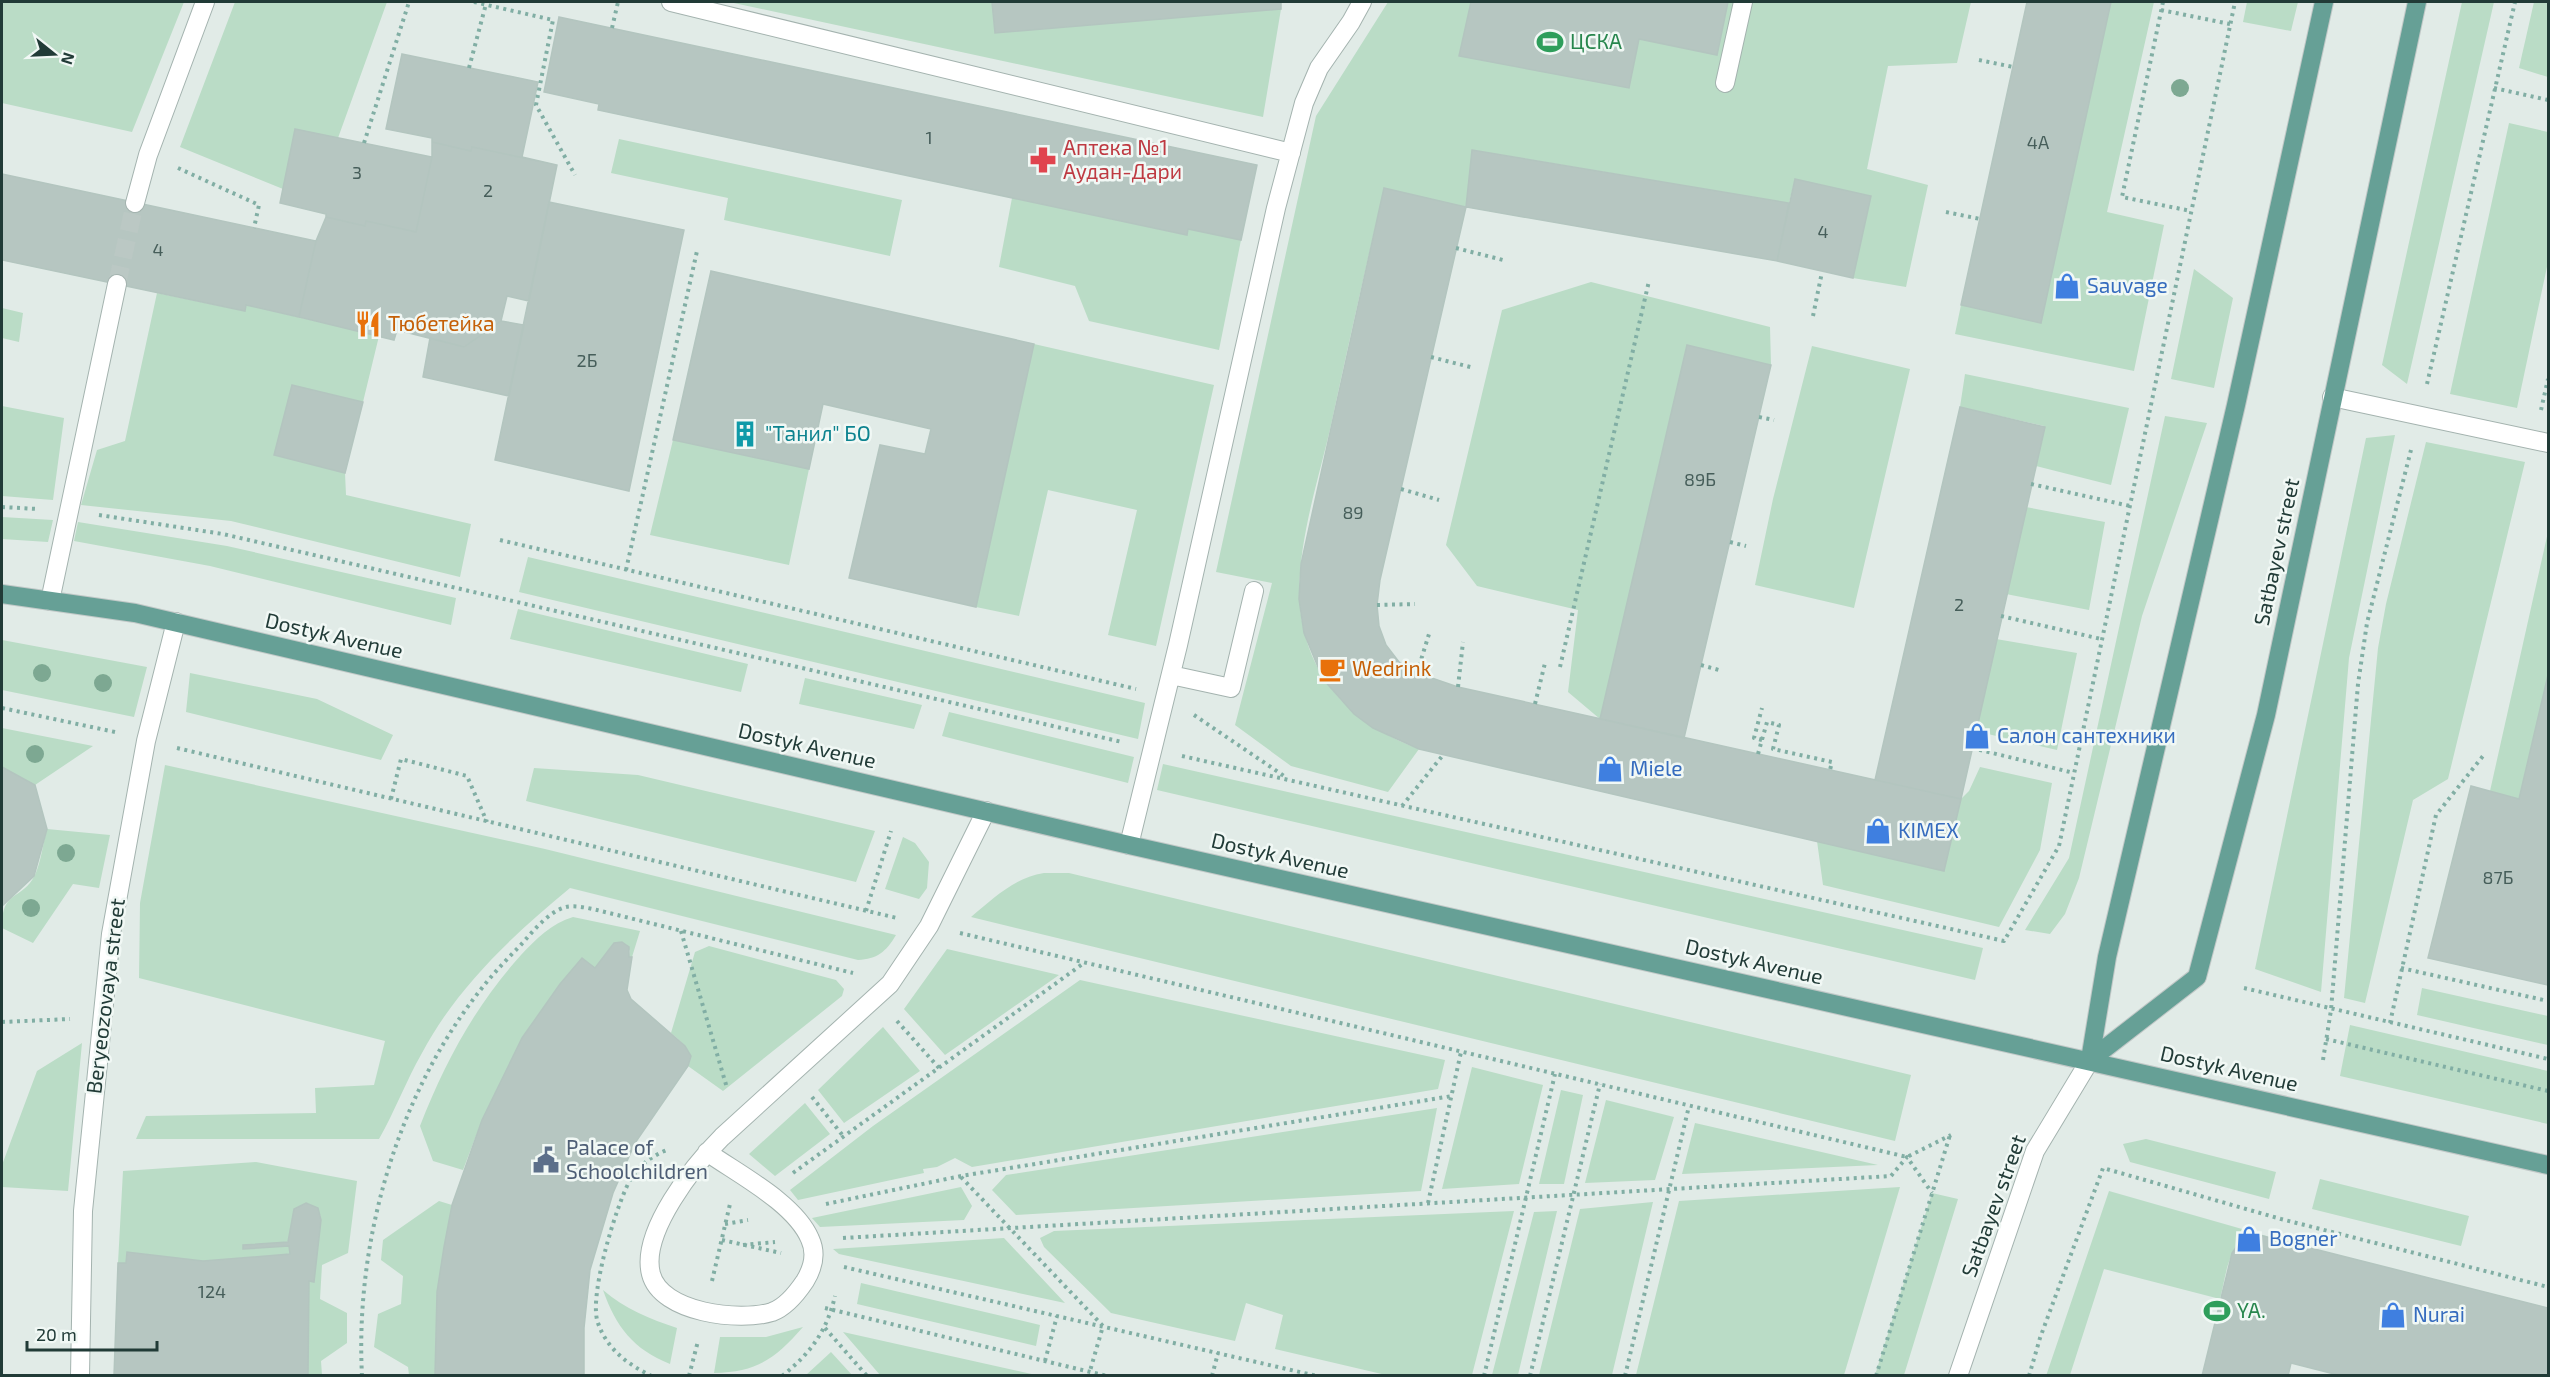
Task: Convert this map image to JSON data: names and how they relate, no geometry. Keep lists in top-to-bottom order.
{
  "streets": {
    "main road": ["Satbayev street", "Dostyk Avenue"],
    "street": ["Beryeozovaya street"]
  },
  "crossings": [
    ["Satbayev street", "Dostyk Avenue"],
    ["Dostyk Avenue", "Beryeozovaya street"]
  ],
  "places": {
    "sports": ["ЦСКА", "YA."],
    "pharmacy": ["Аптека №1 Аудан-Дари"],
    "shop": [
      "Sauvage",
      "Салон сантехники",
      "Miele",
      "KIMEX",
      "Bogner",
      "Nurai"
    ],
    "restaurant": ["Тюбетейка"],
    "building": ["\"Танил\" БО"],
    "cafe": ["Wedrink"],
    "public building": ["Palace of Schoolchildren"]
  },
  "house_numbers": [
    "1",
    "4А",
    "3",
    "2",
    "4",
    "4",
    "2Б",
    "89Б",
    "89",
    "2",
    "87Б",
    "124"
  ],
  "scale_bar": "20 m",
  "north": "right"
}
